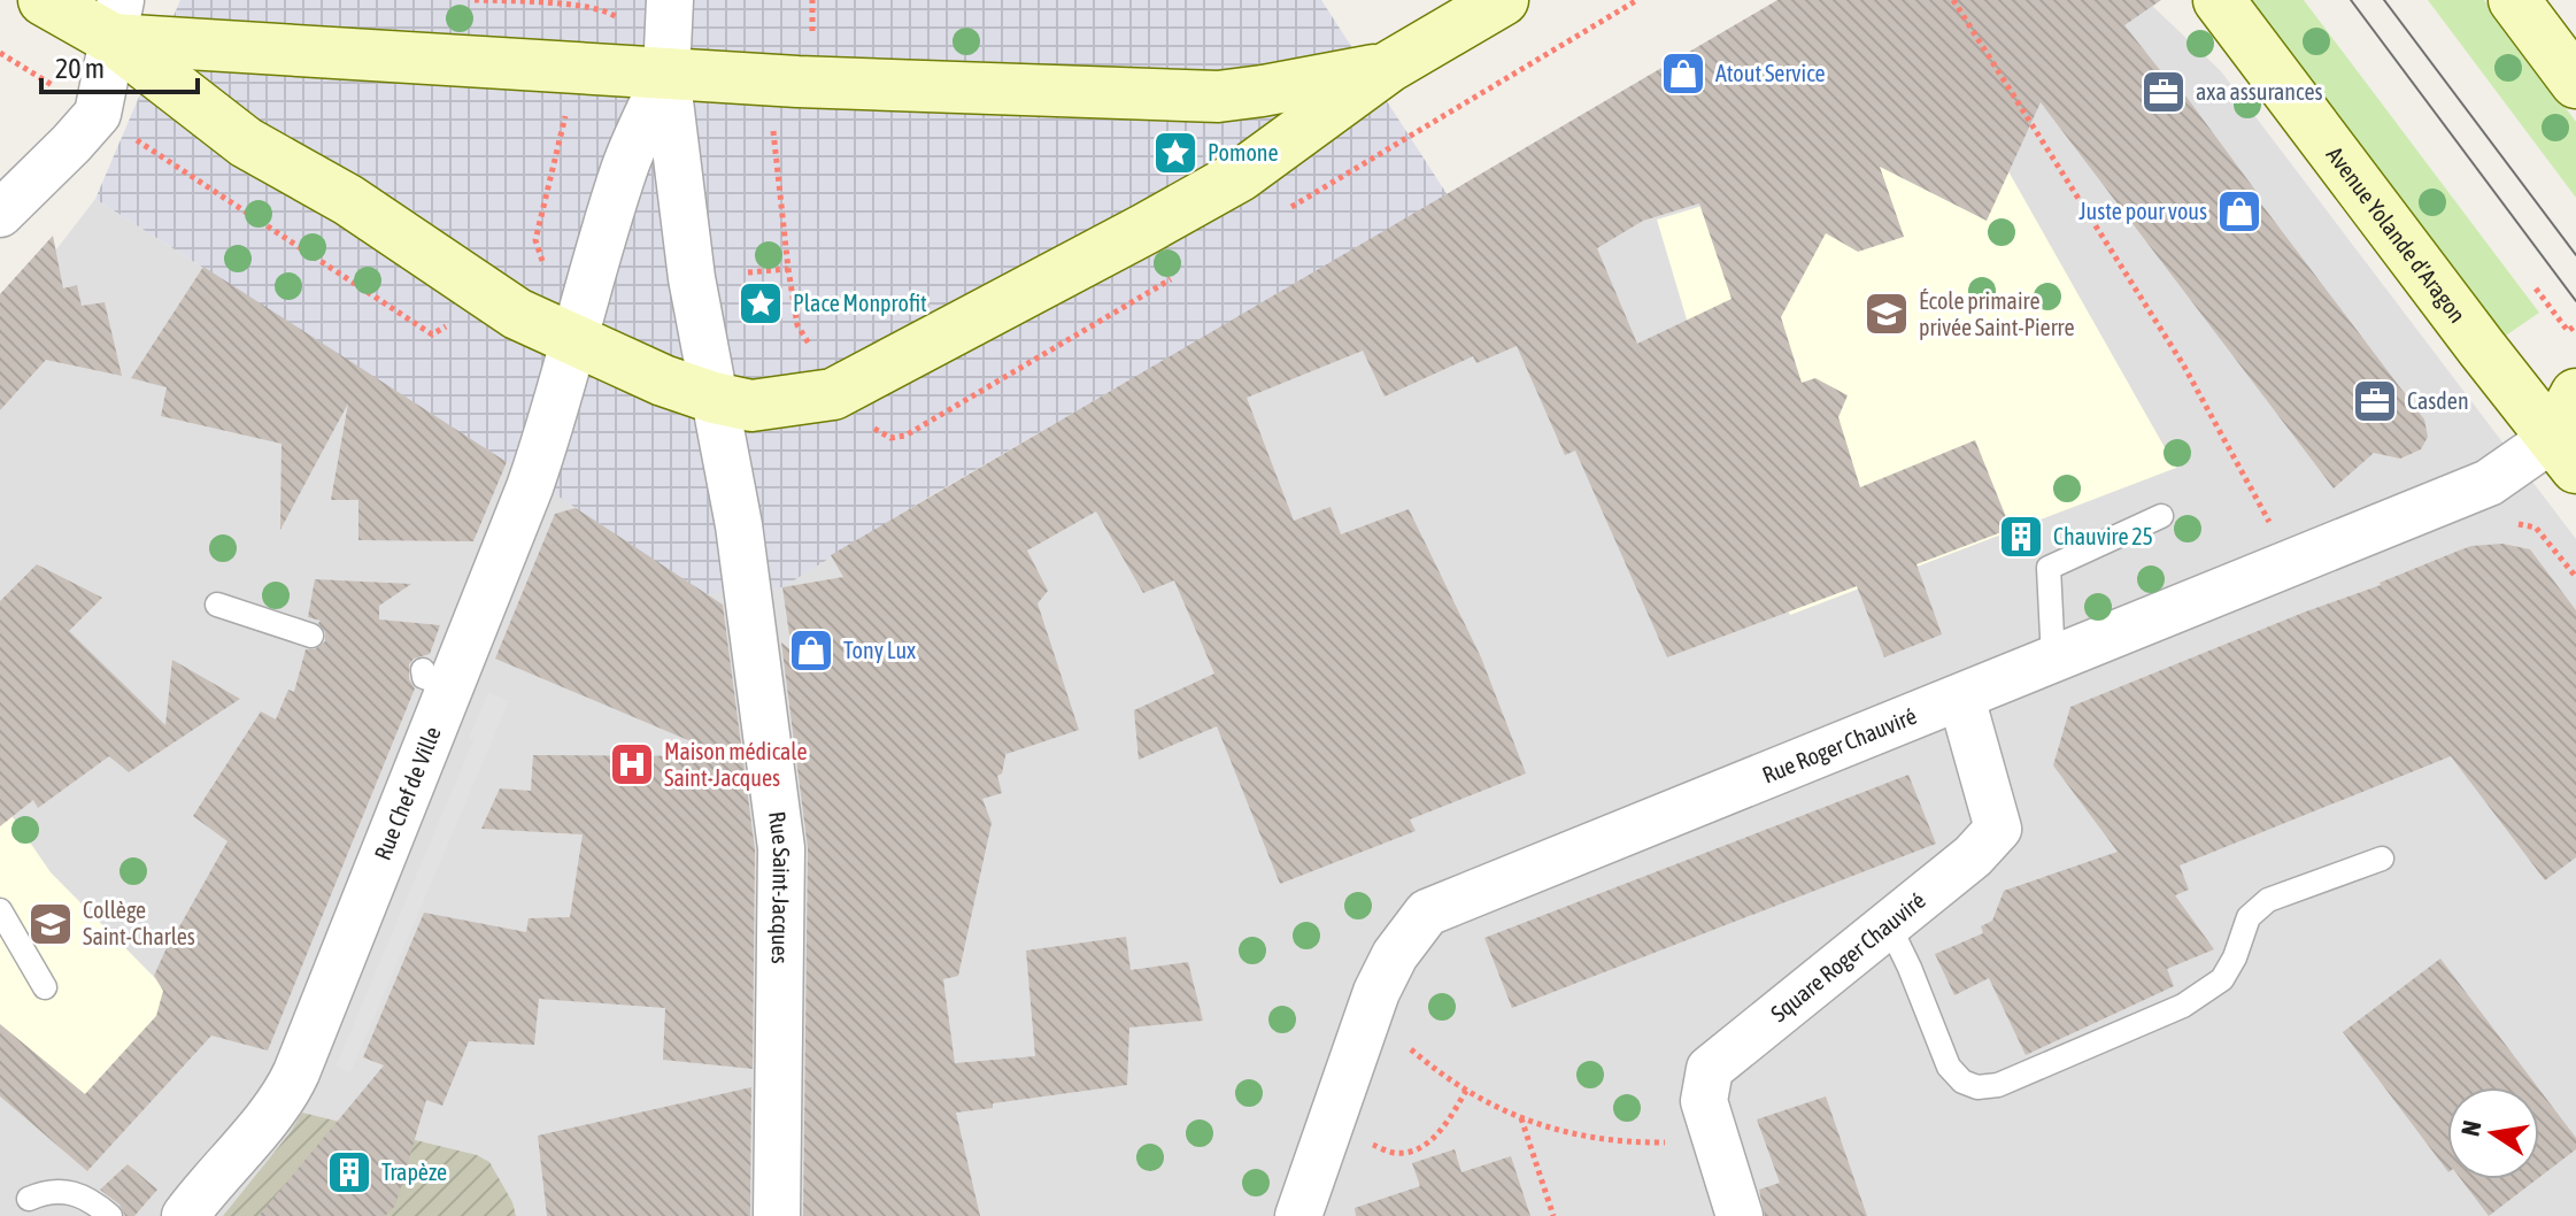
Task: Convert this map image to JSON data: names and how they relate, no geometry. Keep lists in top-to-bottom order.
{
  "streets": {
    "main road": ["Avenue Yolande d’Aragon"],
    "street": [
      "Rue Roger Chauviré",
      "Rue Chef de Ville",
      "Rue Saint-Jacques",
      "Square Roger Chauviré"
    ]
  },
  "crossings": [
    ["Avenue Yolande d’Aragon", "Rue Roger Chauviré"],
    ["Rue Roger Chauviré", "Square Roger Chauviré"]
  ],
  "places": {
    "shop": ["Atout Service", "Juste pour vous", "Tony Lux"],
    "office": ["axa assurances", "Casden"],
    "place": ["Pomone", "Place Monprofit"],
    "school or university": ["École primaire privée Saint-Pierre", "Collège Saint-Charles"],
    "building": ["Chauvire 25", "Trapèze"],
    "hospital": ["Maison médicale Saint-Jacques"]
  },
  "scale_bar": "20 m",
  "north": "left"
}
